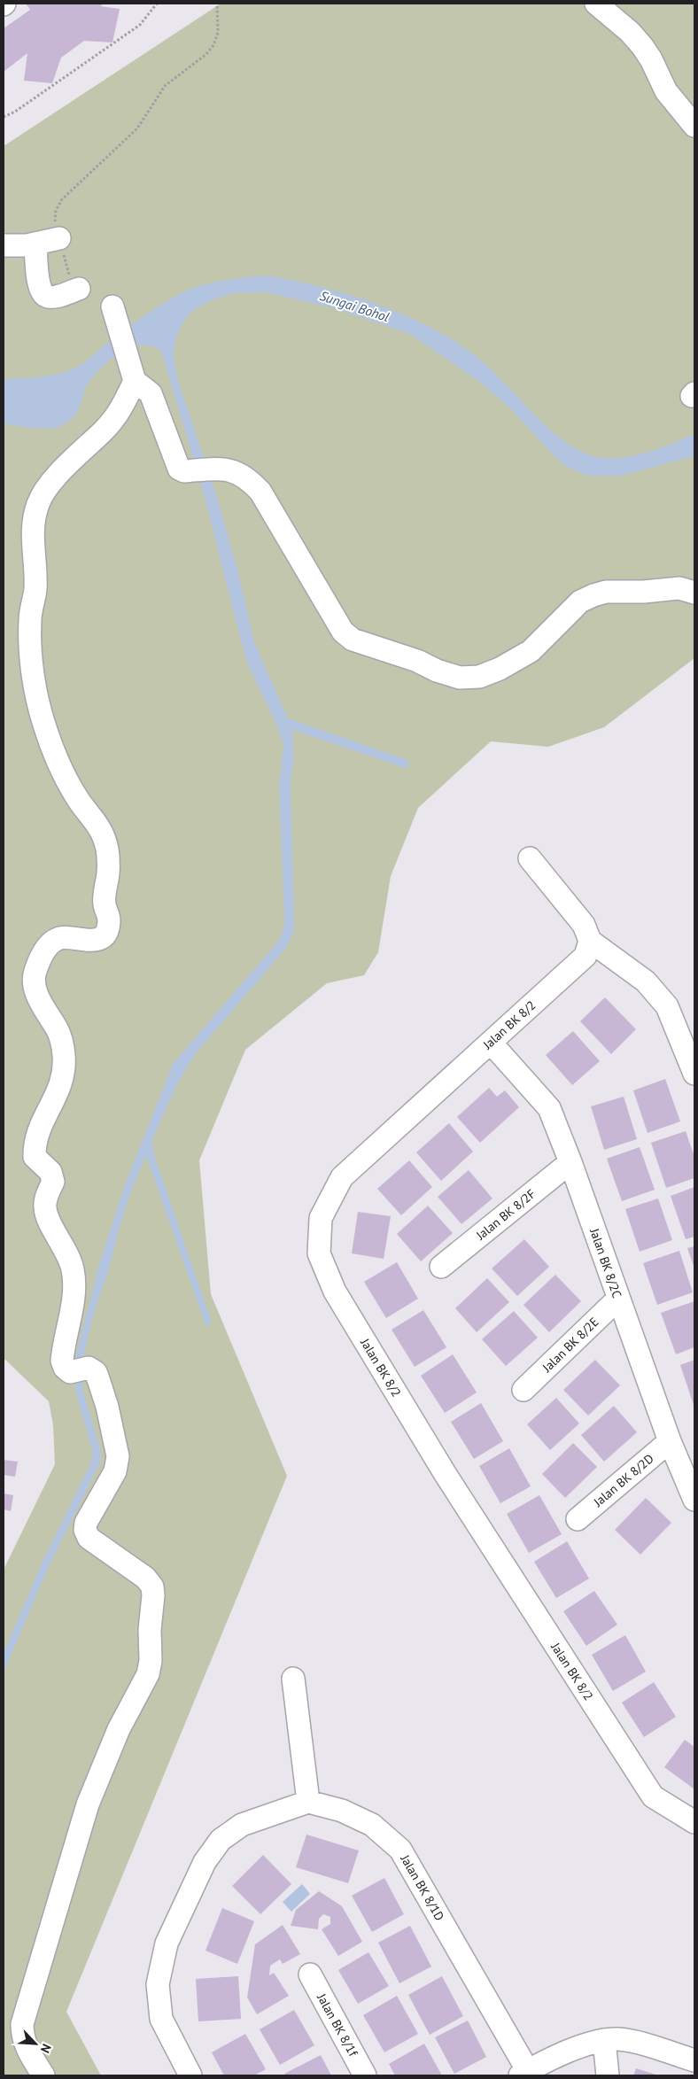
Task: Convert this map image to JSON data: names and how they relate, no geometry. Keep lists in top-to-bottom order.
{
  "streets": {
    "street": [
      "Jalan BK 8/2",
      "Jalan BK 8/2F",
      "Jalan BK 8/2C",
      "Jalan BK 8/2E",
      "Jalan BK 8/2D",
      "Jalan BK 8/1D",
      "Jalan BK 8/1f"
    ]
  },
  "crossings": [
    ["Jalan BK 8/2", "Jalan BK 8/2C"],
    ["Jalan BK 8/2F", "Jalan BK 8/2C"],
    ["Jalan BK 8/2C", "Jalan BK 8/2E"],
    ["Jalan BK 8/2C", "Jalan BK 8/2D"]
  ],
  "water": ["Sungai Bohol"],
  "north": "bottom right"
}
